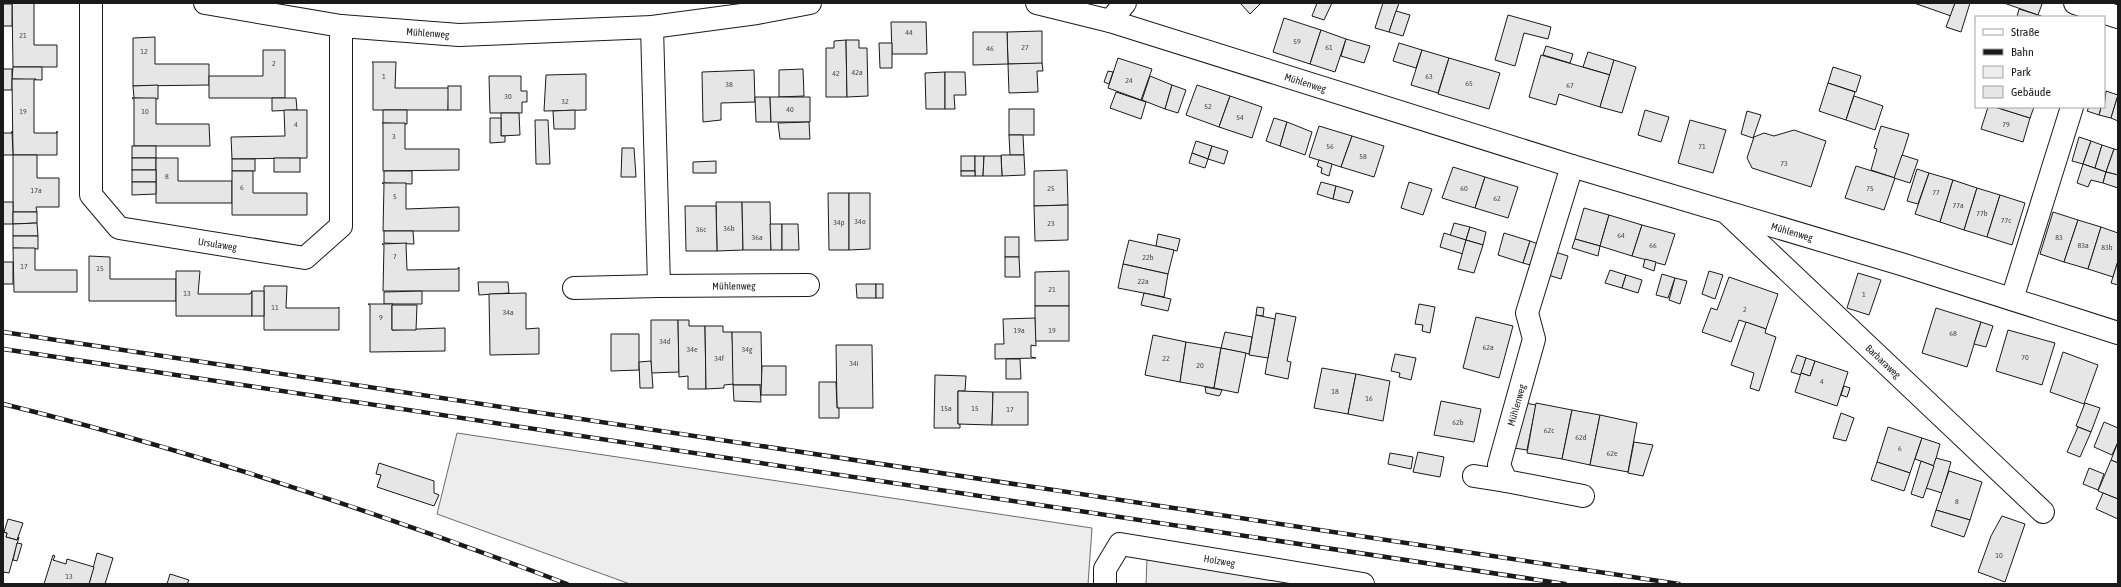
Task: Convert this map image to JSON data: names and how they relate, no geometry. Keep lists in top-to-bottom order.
{
  "streets": {
    "street": [
      "Mühlenweg",
      "Ursulaweg",
      "Barbaraweg",
      "Holzweg"
    ]
  },
  "crossings": [
    ["Mühlenweg", "Ursulaweg"],
    ["Mühlenweg", "Barbaraweg"]
  ],
  "house_numbers": [
    "44",
    "21",
    "59",
    "27",
    "61",
    "46",
    "12",
    "2",
    "42a",
    "42",
    "1",
    "63",
    "24",
    "65",
    "38",
    "67",
    "30",
    "32",
    "52",
    "40",
    "19",
    "10",
    "54",
    "4",
    "79",
    "3",
    "56",
    "71",
    "58",
    "73",
    "8",
    "6",
    "25",
    "60",
    "75",
    "17a",
    "77",
    "5",
    "62",
    "77a",
    "77b",
    "77c",
    "34o",
    "34p",
    "23",
    "36b",
    "36c",
    "64",
    "36a",
    "83",
    "66",
    "83a",
    "83b",
    "7",
    "22b",
    "17",
    "15",
    "22a",
    "21",
    "13",
    "1",
    "11",
    "2",
    "34a",
    "9",
    "19a",
    "19",
    "68",
    "34d",
    "62a",
    "34e",
    "34g",
    "70",
    "34f",
    "22",
    "34i",
    "20",
    "4",
    "18",
    "16",
    "15a",
    "15",
    "17",
    "62b",
    "62c",
    "62d",
    "6",
    "62e",
    "8",
    "10",
    "13"
  ],
  "legend": [
    "Straße",
    "Bahn",
    "Park",
    "Gebäude"
  ]
}
